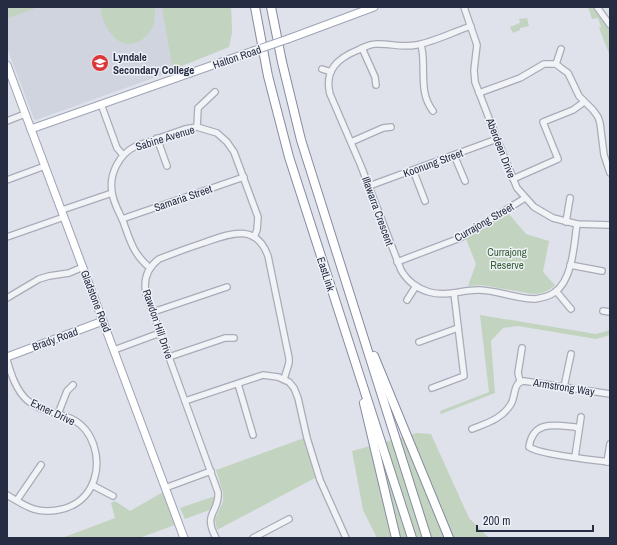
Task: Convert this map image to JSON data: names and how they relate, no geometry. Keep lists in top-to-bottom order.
{
  "streets": {
    "highway": ["EastLink"],
    "main road": ["Halton Road", "Gladstone Road", "Brady Road"],
    "street": [
      "Sabine Avenue",
      "Aberdeen Drive",
      "Koonung Street",
      "Samaria Street",
      "Illawarra Crescent",
      "Currajong Street",
      "Rawdon Hill Drive",
      "Armstrong Way",
      "Exner Drive"
    ]
  },
  "crossings": [
    ["Halton Road", "Gladstone Road"],
    ["Sabine Avenue", "Samaria Street"],
    ["Sabine Avenue", "Rawdon Hill Drive"],
    ["Aberdeen Drive", "Koonung Street"],
    ["Aberdeen Drive", "Currajong Street"],
    ["Koonung Street", "Illawarra Crescent"],
    ["Illawarra Crescent", "Currajong Street"],
    ["Gladstone Road", "Brady Road"],
    ["Brady Road", "Exner Drive"]
  ],
  "parks": ["Currajong Reserve"],
  "places": {
    "school or university": ["Lyndale Secondary College"]
  },
  "scale_bar": "200 m"
}
